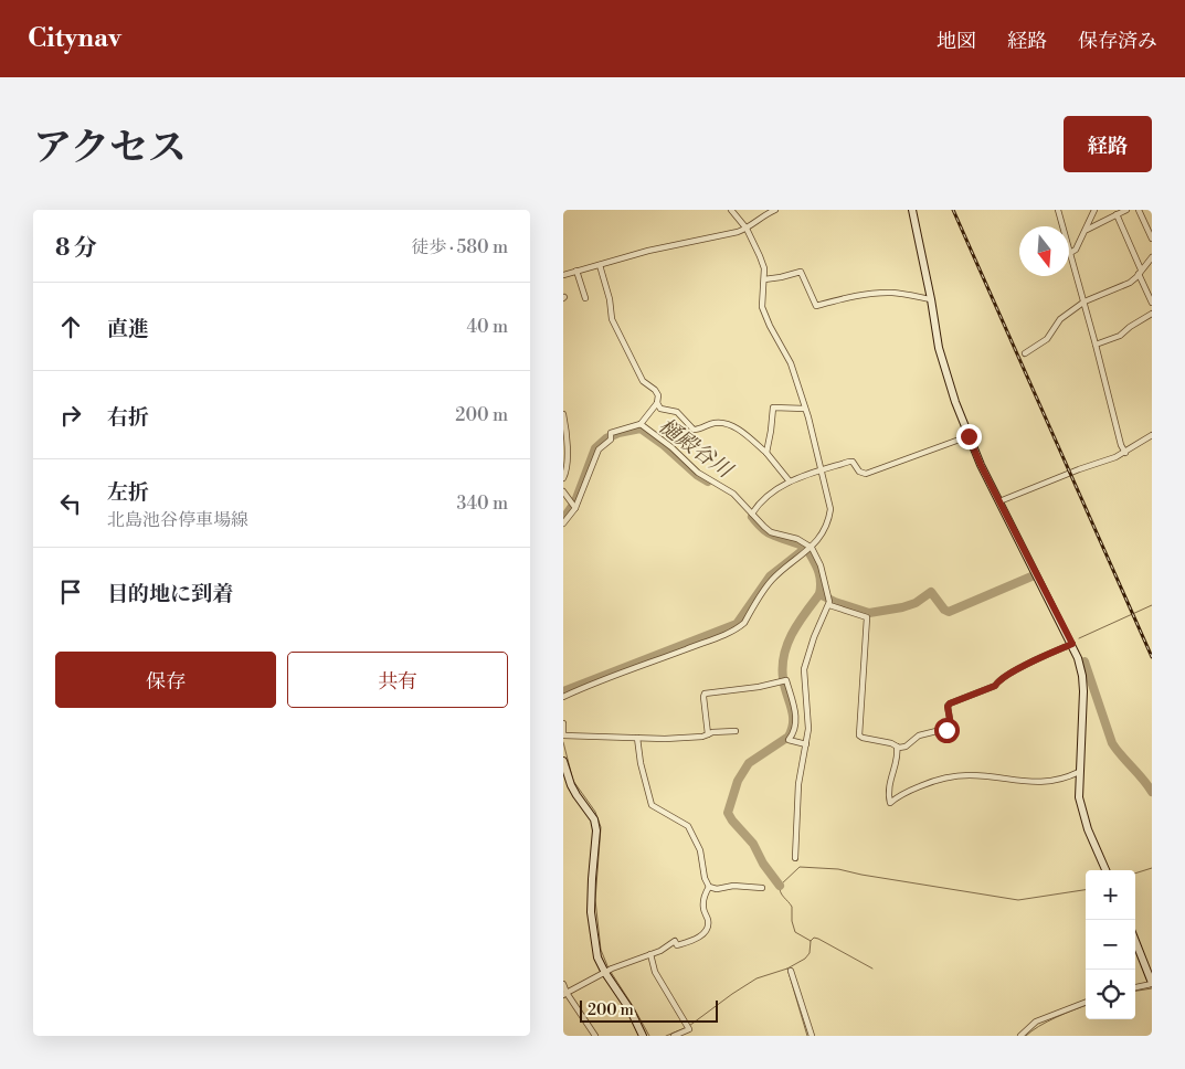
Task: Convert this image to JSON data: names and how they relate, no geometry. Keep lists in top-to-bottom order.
{
  "water": ["樋殿谷川"],
  "scale_bar": "200 m",
  "north": "bottom",
  "page": {
    "header": "Citynav",
    "nav": ["地図", "経路", "保存済み"],
    "title": "アクセス",
    "buttons": [
      "経路",
      ["保存", "共有"]
    ],
    "heading": ["8 分", "徒歩 · 580 m"],
    "list": [
      ["直進", "40 m"],
      ["右折", "200 m"],
      ["左折", "北島池谷停車場線", "340 m"],
      "目的地に到着"
    ],
    "map_buttons": ["+", "−"],
    "scale": "200 m"
  }
}
